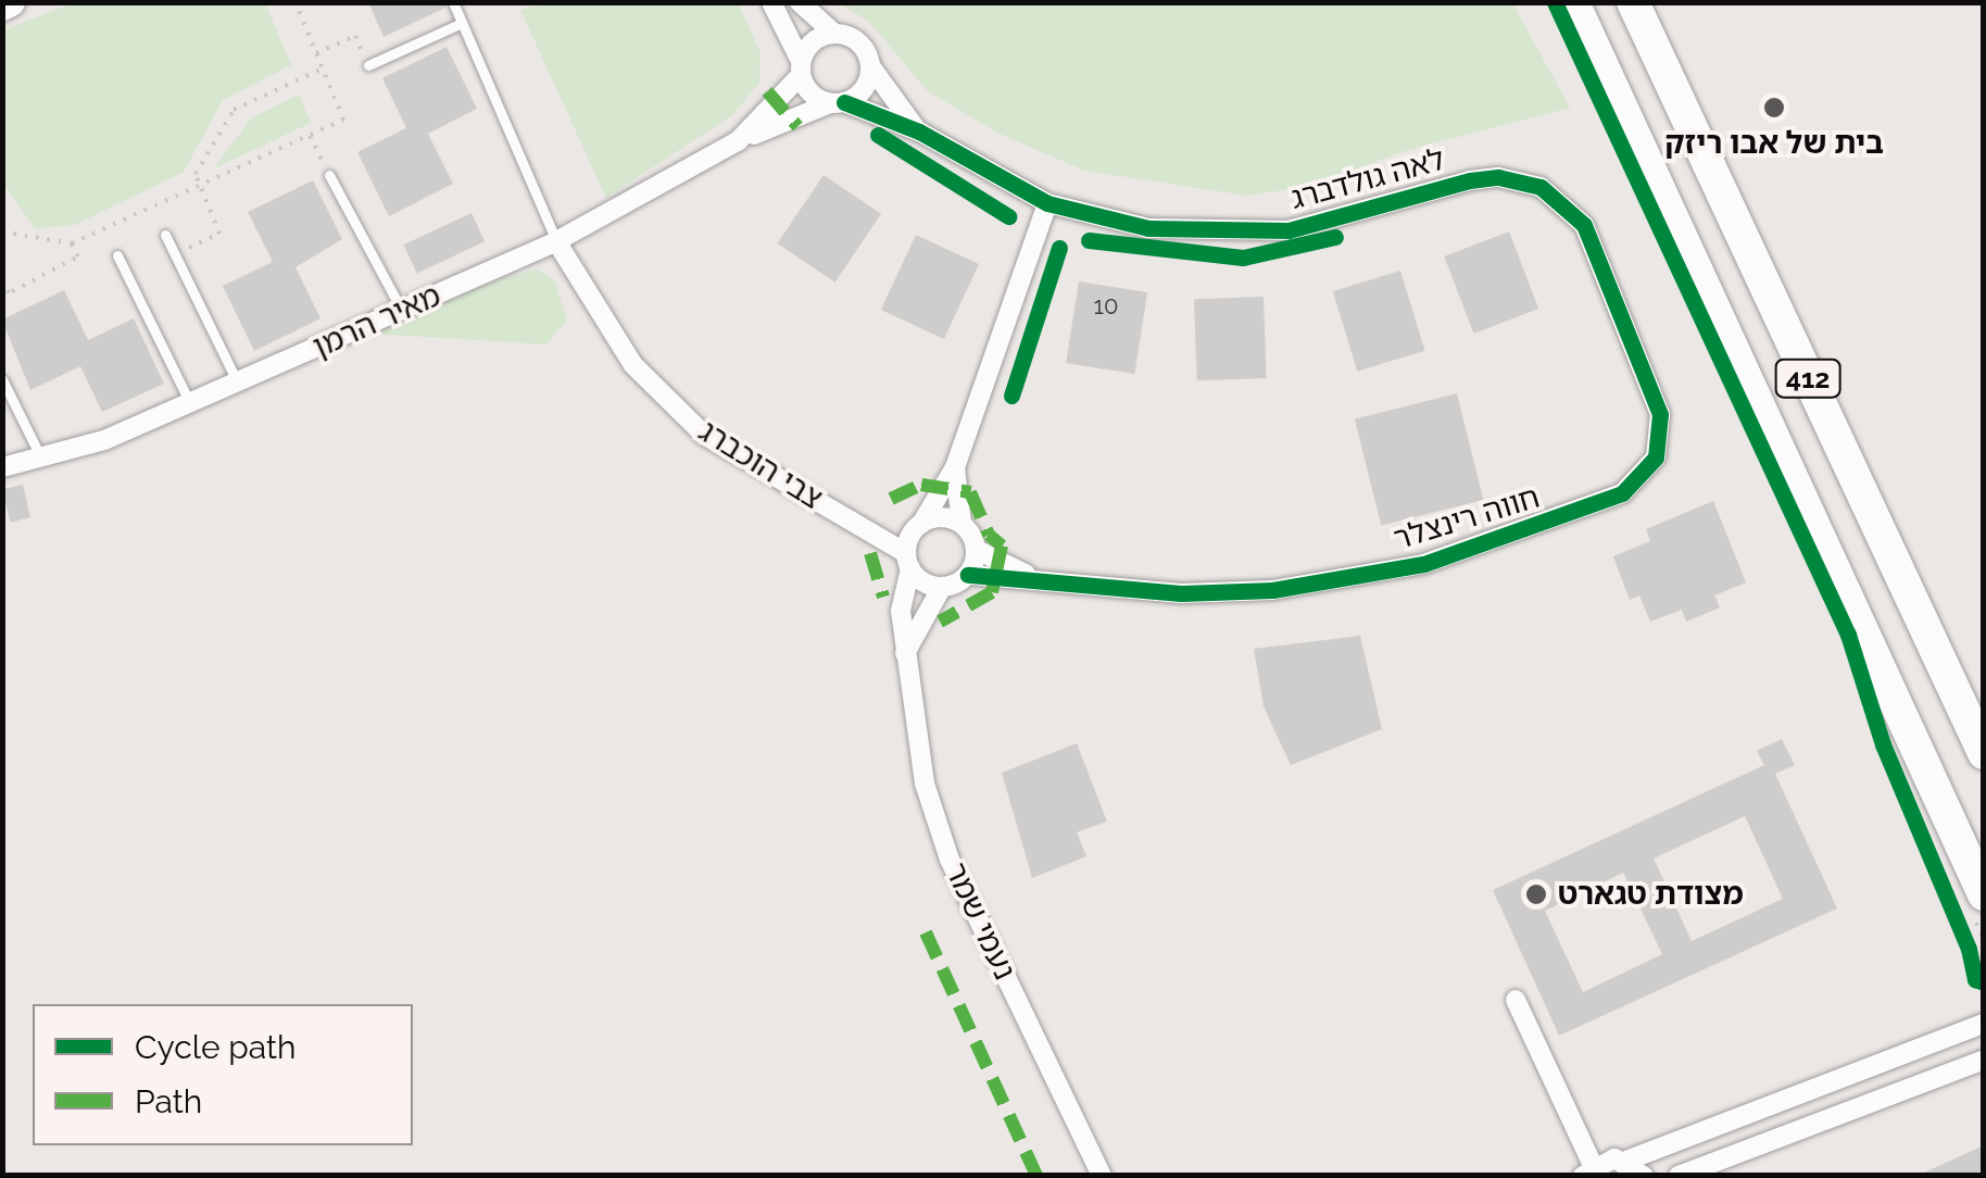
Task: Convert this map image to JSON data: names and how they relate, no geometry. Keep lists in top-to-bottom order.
{
  "streets": {
    "main road": ["412"],
    "street": [
      "לאה גולדברג",
      "מאיר הרמן",
      "צבי הוכברג",
      "חווה רינצלר",
      "נעמי שמר"
    ]
  },
  "crossings": [
    ["לאה גולדברג", "מאיר הרמן"],
    ["לאה גולדברג", "חווה רינצלר"],
    ["מאיר הרמן", "צבי הוכברג"],
    ["צבי הוכברג", "חווה רינצלר"],
    ["צבי הוכברג", "נעמי שמר"],
    ["חווה רינצלר", "נעמי שמר"]
  ],
  "places": ["בית של אבו ריזק", "מצודת טגארט"],
  "house_numbers": ["10"],
  "legend": ["Cycle path", "Path"]
}
